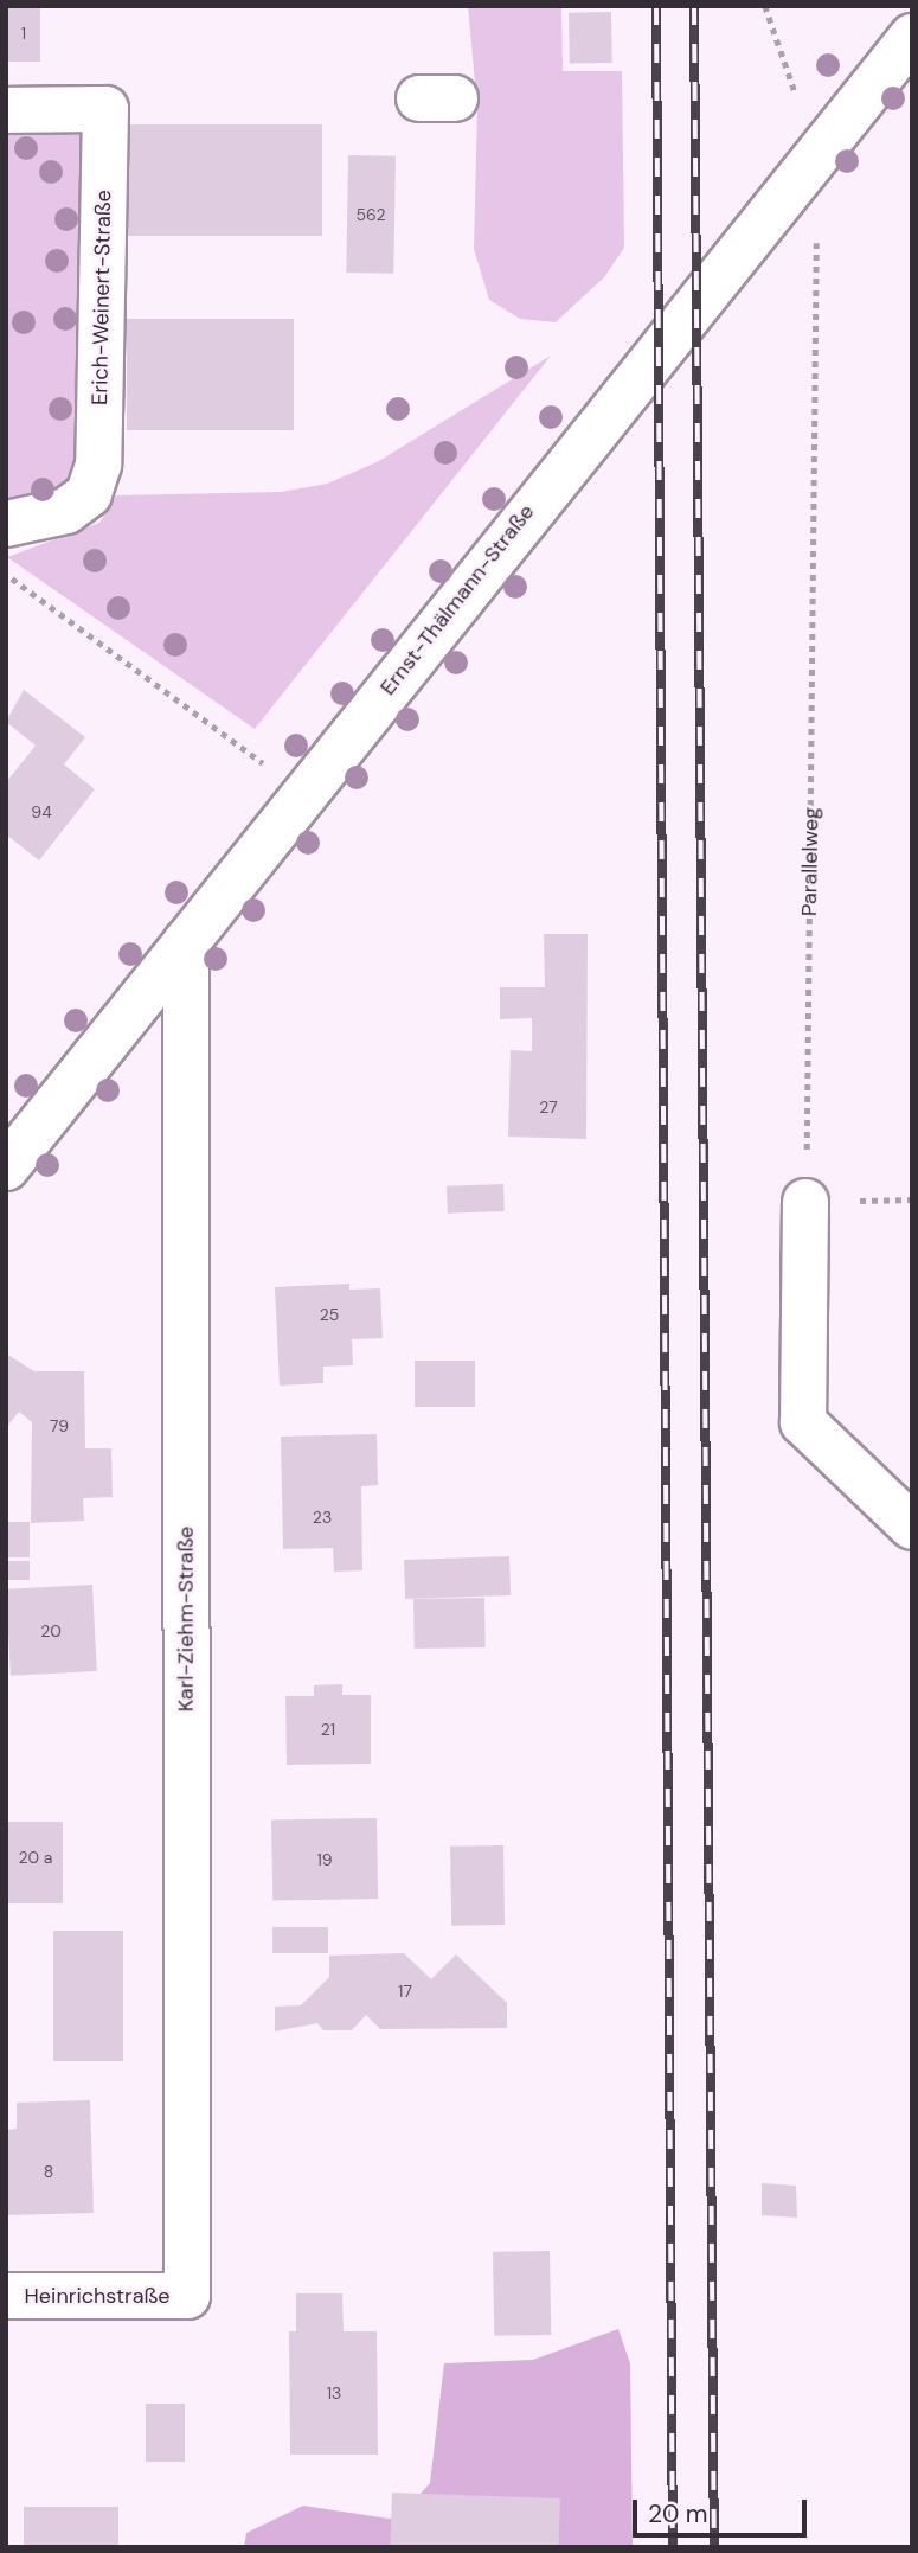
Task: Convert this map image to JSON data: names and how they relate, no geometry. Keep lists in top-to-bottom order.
{
  "streets": {
    "street": [
      "Erich-Weinert-Straße",
      "Ernst-Thälmann-Straße",
      "Karl-Ziehm-Straße",
      "Heinrichstraße"
    ],
    "path": ["Parallelweg"]
  },
  "crossings": [
    ["Ernst-Thälmann-Straße", "Parallelweg"],
    ["Ernst-Thälmann-Straße", "Karl-Ziehm-Straße"],
    ["Karl-Ziehm-Straße", "Heinrichstraße"]
  ],
  "house_numbers": [
    "1",
    "562",
    "94",
    "27",
    "25",
    "79",
    "23",
    "20",
    "21",
    "20 a",
    "19",
    "17",
    "8",
    "13"
  ],
  "scale_bar": "20 m"
}
